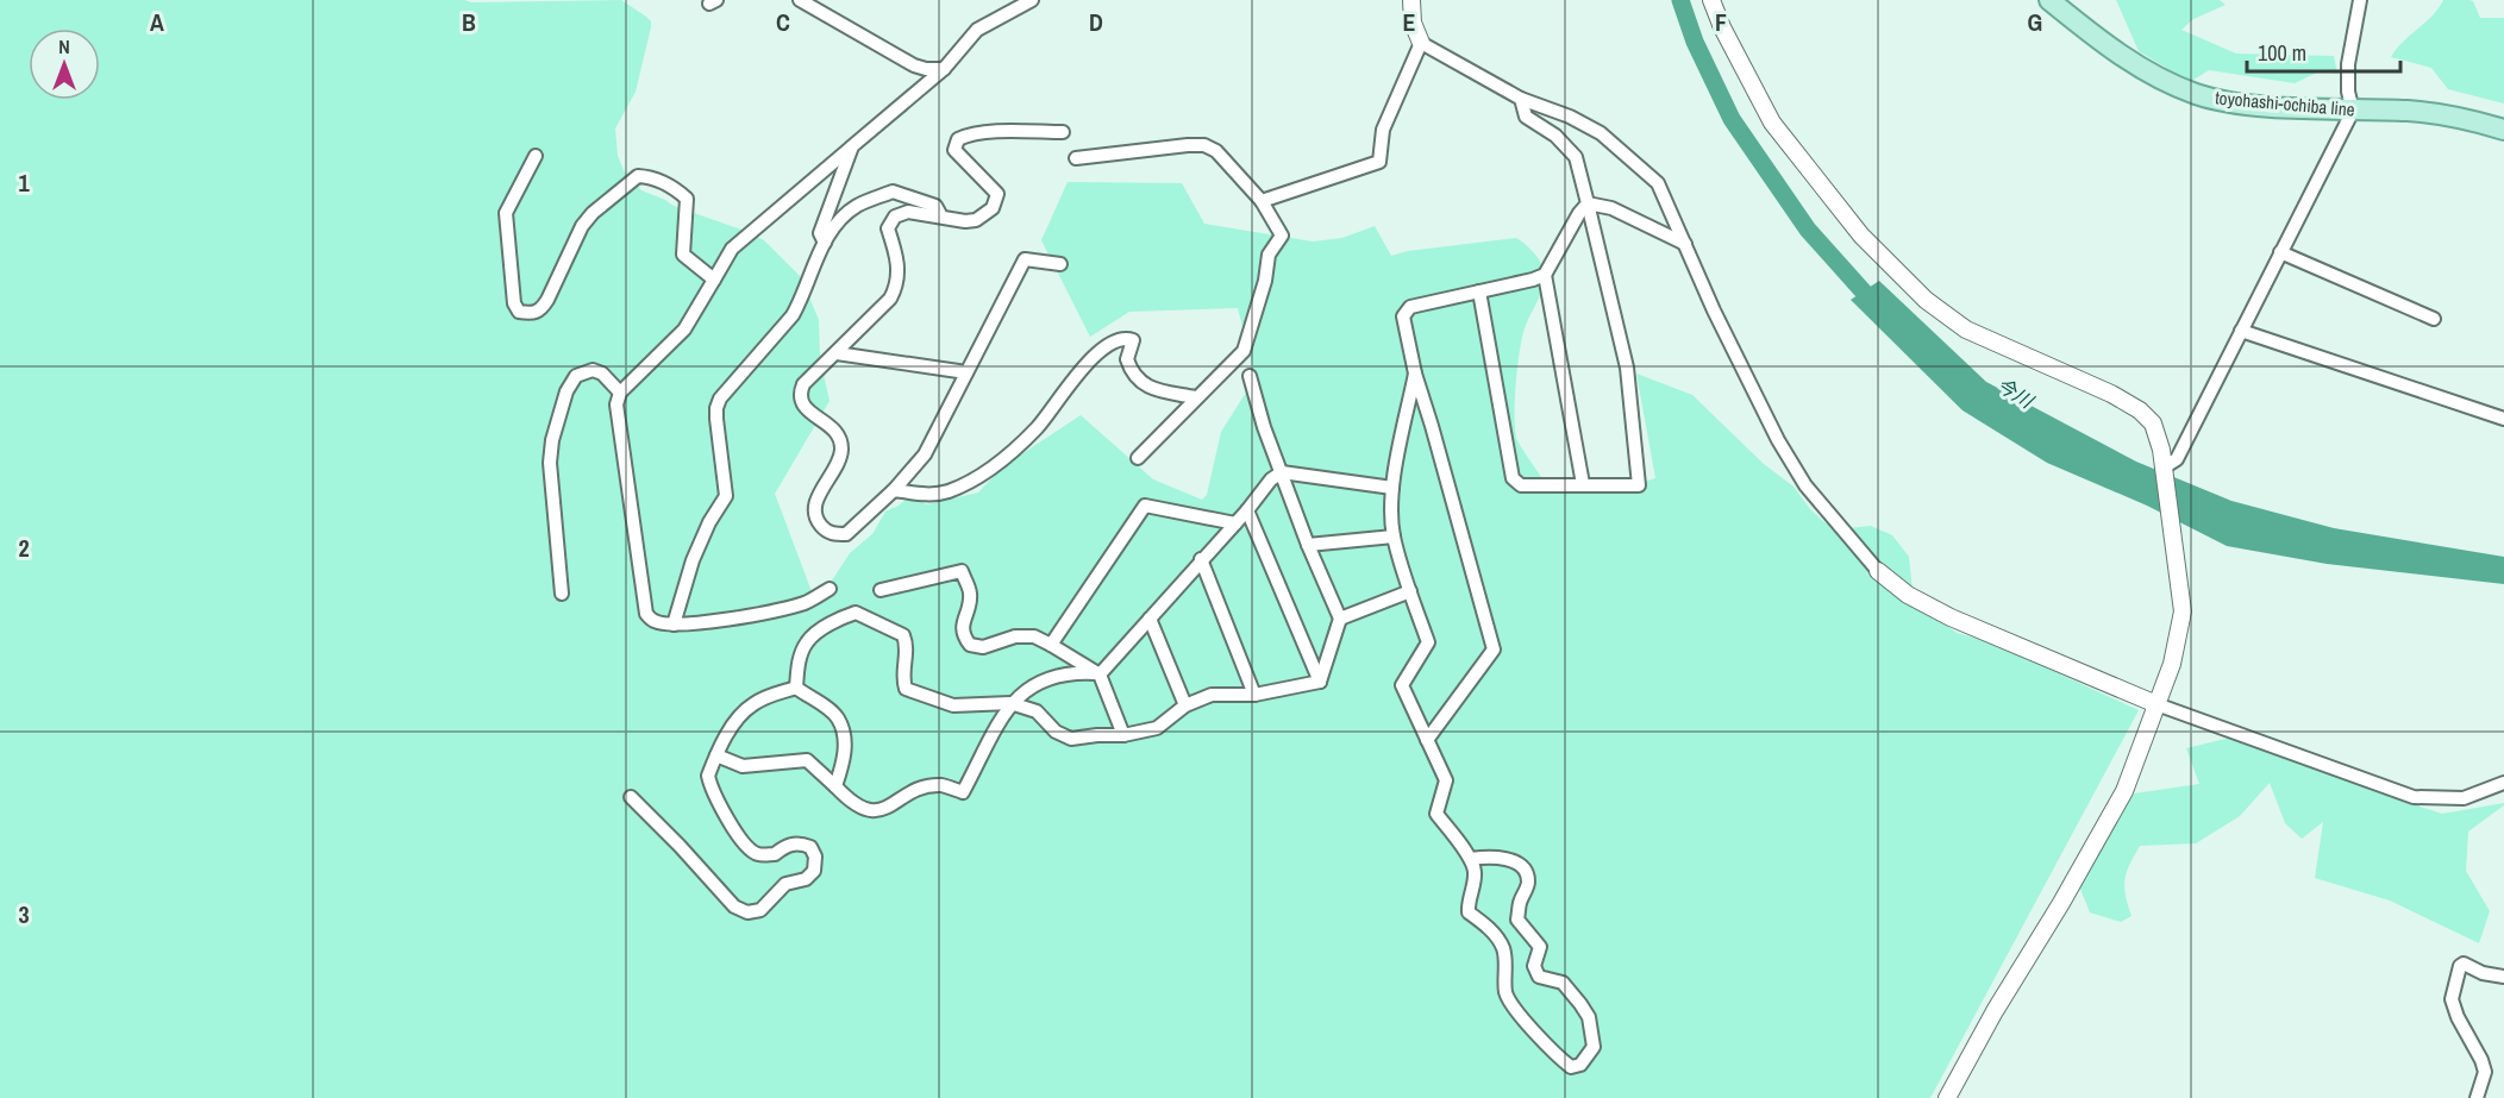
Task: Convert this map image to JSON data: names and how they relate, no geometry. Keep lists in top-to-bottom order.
{
  "streets": {
    "main road": ["toyohashi-ochiba line"]
  },
  "water": ["今川"],
  "scale_bar": "100 m",
  "north": "top",
  "grid": {
    "columns": [
      "A",
      "B",
      "C",
      "D",
      "E",
      "F",
      "G"
    ],
    "rows": ["1", "2", "3"]
  }
}
